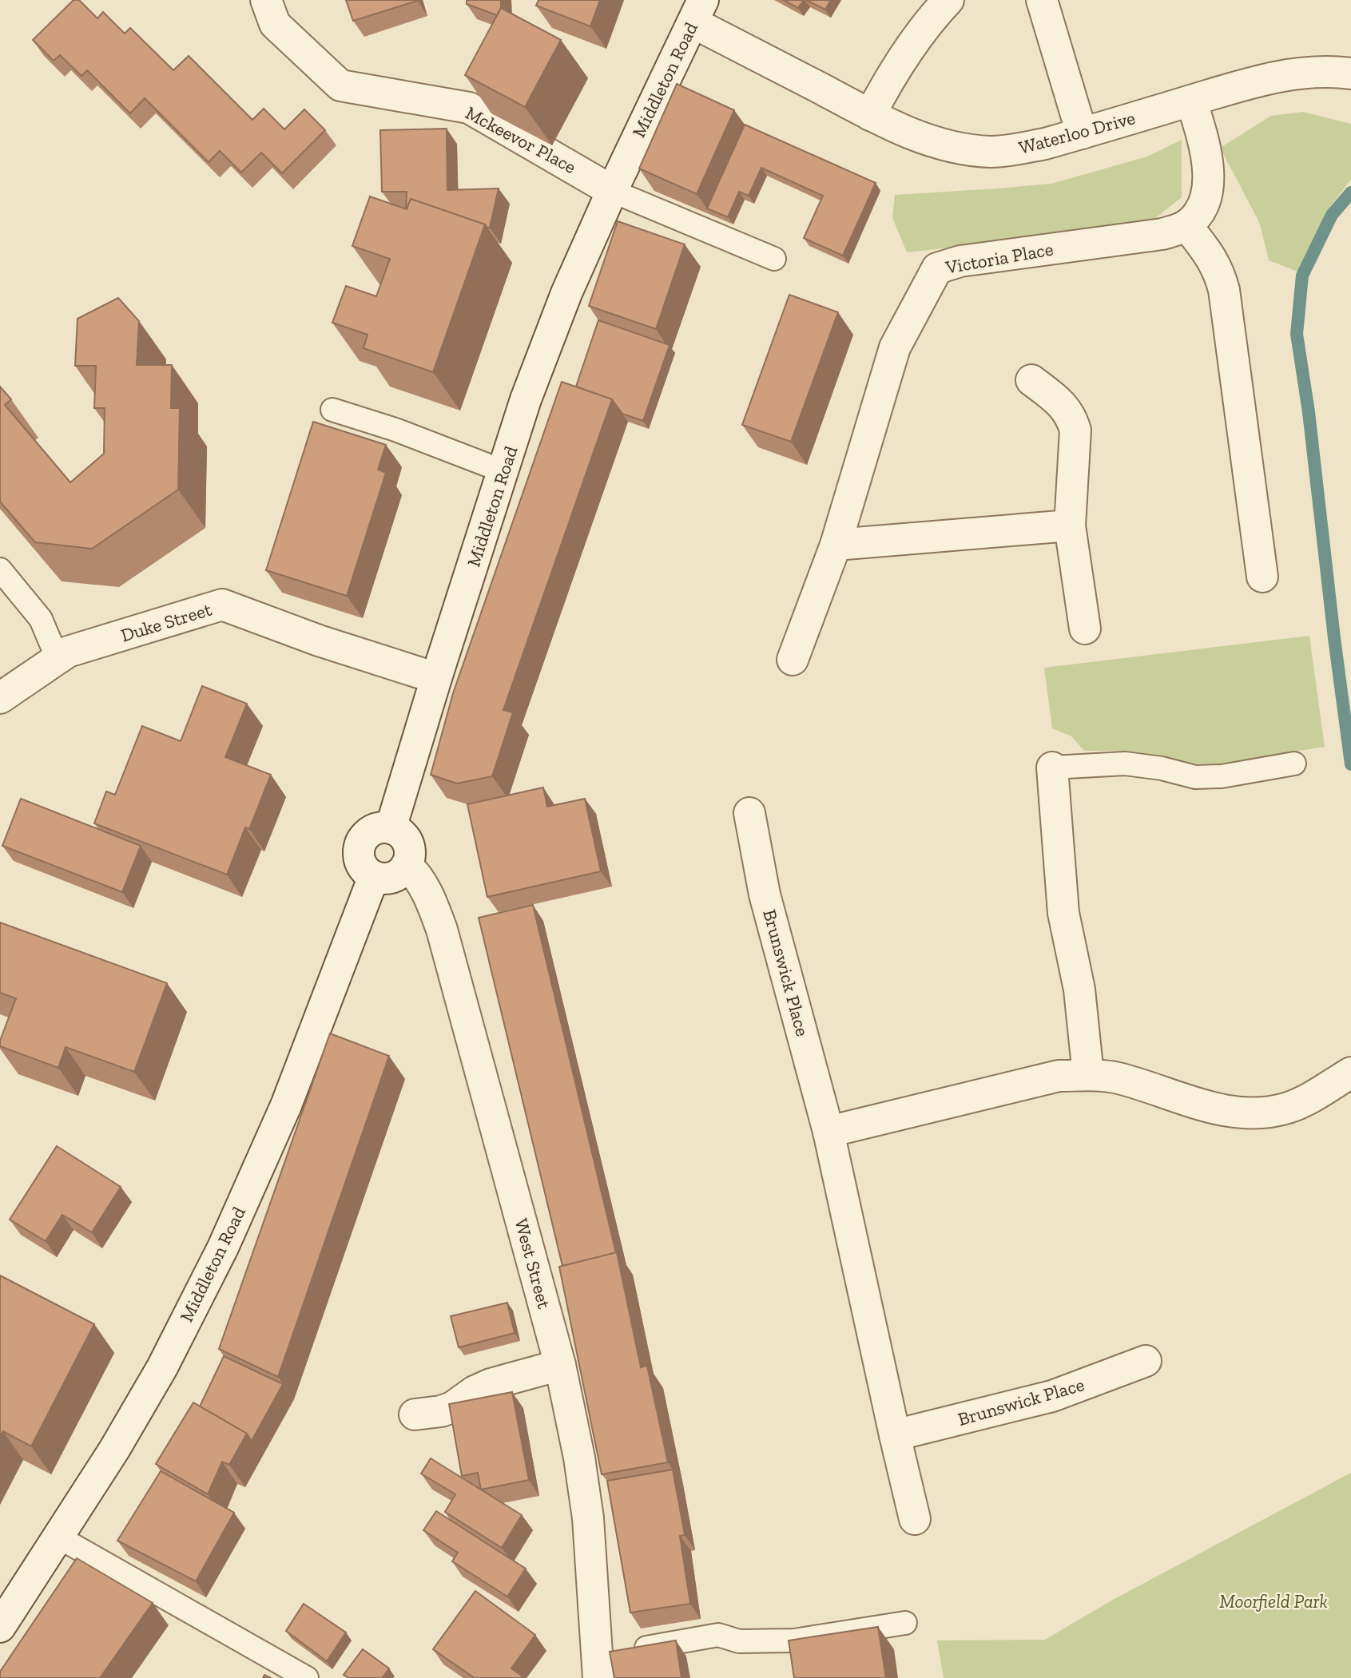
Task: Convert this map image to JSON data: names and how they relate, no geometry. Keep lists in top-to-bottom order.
{
  "streets": {
    "street": [
      "Middleton Road",
      "Waterloo Drive",
      "Mckeevor Place",
      "Victoria Place",
      "Duke Street",
      "Brunswick Place",
      "West Street"
    ]
  },
  "crossings": [
    ["Middleton Road", "Waterloo Drive"],
    ["Middleton Road", "Mckeevor Place"],
    ["Middleton Road", "Duke Street"],
    ["Middleton Road", "West Street"]
  ],
  "parks": ["Moorfield Park"]
}
